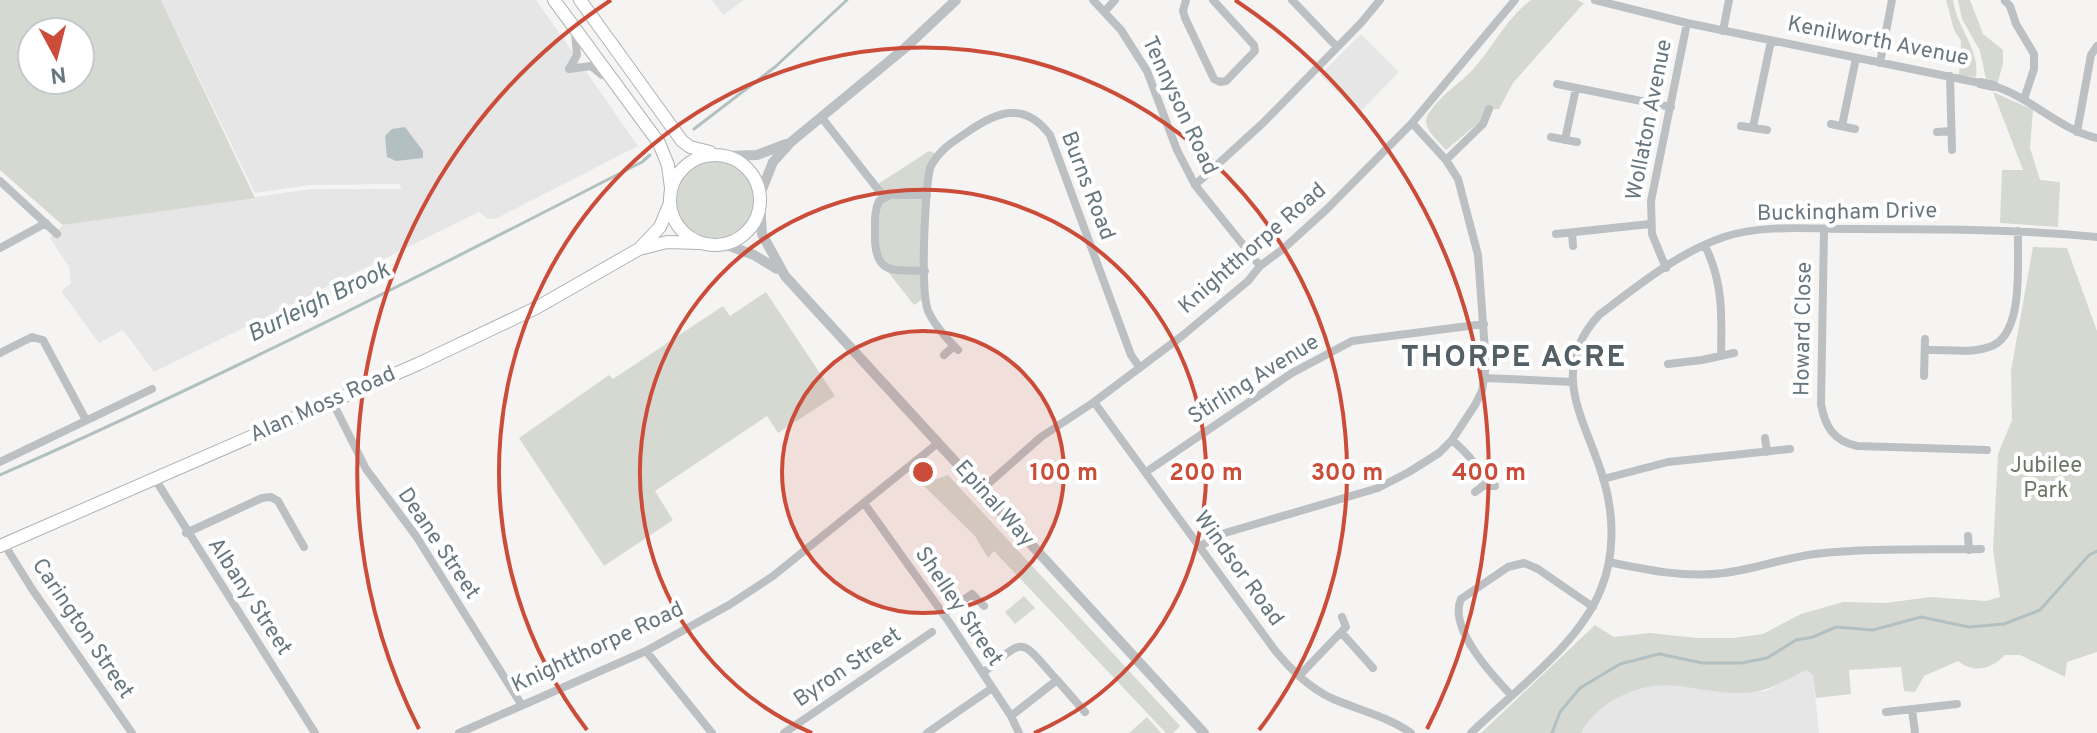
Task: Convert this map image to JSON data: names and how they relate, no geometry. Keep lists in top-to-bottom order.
{
  "streets": {
    "main road": ["Alan Moss Road"],
    "street": [
      "Kenilworth Avenue",
      "Tennyson Road",
      "Wollaton Avenue",
      "Burns Road",
      "Buckingham Drive",
      "Knightthorpe Road",
      "Howard Close",
      "Stirling Avenue",
      "Epinal Way",
      "Deane Street",
      "Windsor Road",
      "Albany Street",
      "Shelley Street",
      "Carington Street",
      "Byron Street"
    ]
  },
  "crossings": [
    ["Kenilworth Avenue", "Wollaton Avenue"],
    ["Tennyson Road", "Knightthorpe Road"],
    ["Wollaton Avenue", "Buckingham Drive"],
    ["Burns Road", "Knightthorpe Road"],
    ["Buckingham Drive", "Howard Close"],
    ["Knightthorpe Road", "Epinal Way"],
    ["Knightthorpe Road", "Deane Street"],
    ["Knightthorpe Road", "Windsor Road"],
    ["Knightthorpe Road", "Shelley Street"],
    ["Stirling Avenue", "Windsor Road"],
    ["Alan Moss Road", "Epinal Way"],
    ["Alan Moss Road", "Deane Street"],
    ["Alan Moss Road", "Albany Street"],
    ["Alan Moss Road", "Carington Street"]
  ],
  "districts": ["THORPE ACRE"],
  "water": ["Burleigh Brook"],
  "parks": ["Jubilee Park"],
  "north": "bottom",
  "rings": [
    "100 m",
    "200 m",
    "300 m",
    "400 m"
  ]
}
